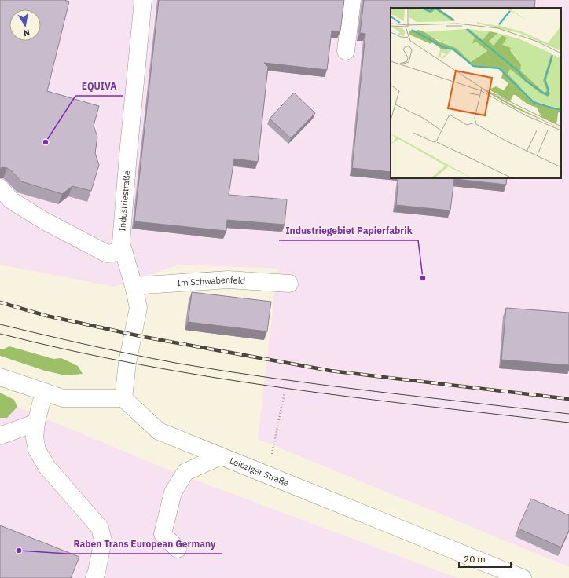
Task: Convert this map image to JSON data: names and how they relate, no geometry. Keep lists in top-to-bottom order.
{
  "streets": {
    "street": ["Industriestraße", "Im Schwabenfeld", "Leipziger Straße"]
  },
  "crossings": [
    ["Industriestraße", "Im Schwabenfeld"],
    ["Industriestraße", "Leipziger Straße"]
  ],
  "places": ["EQUIVA", "Industriegebiet Papierfabrik", "Raben Trans European Germany"],
  "scale_bar": "20 m",
  "north": "bottom"
}
